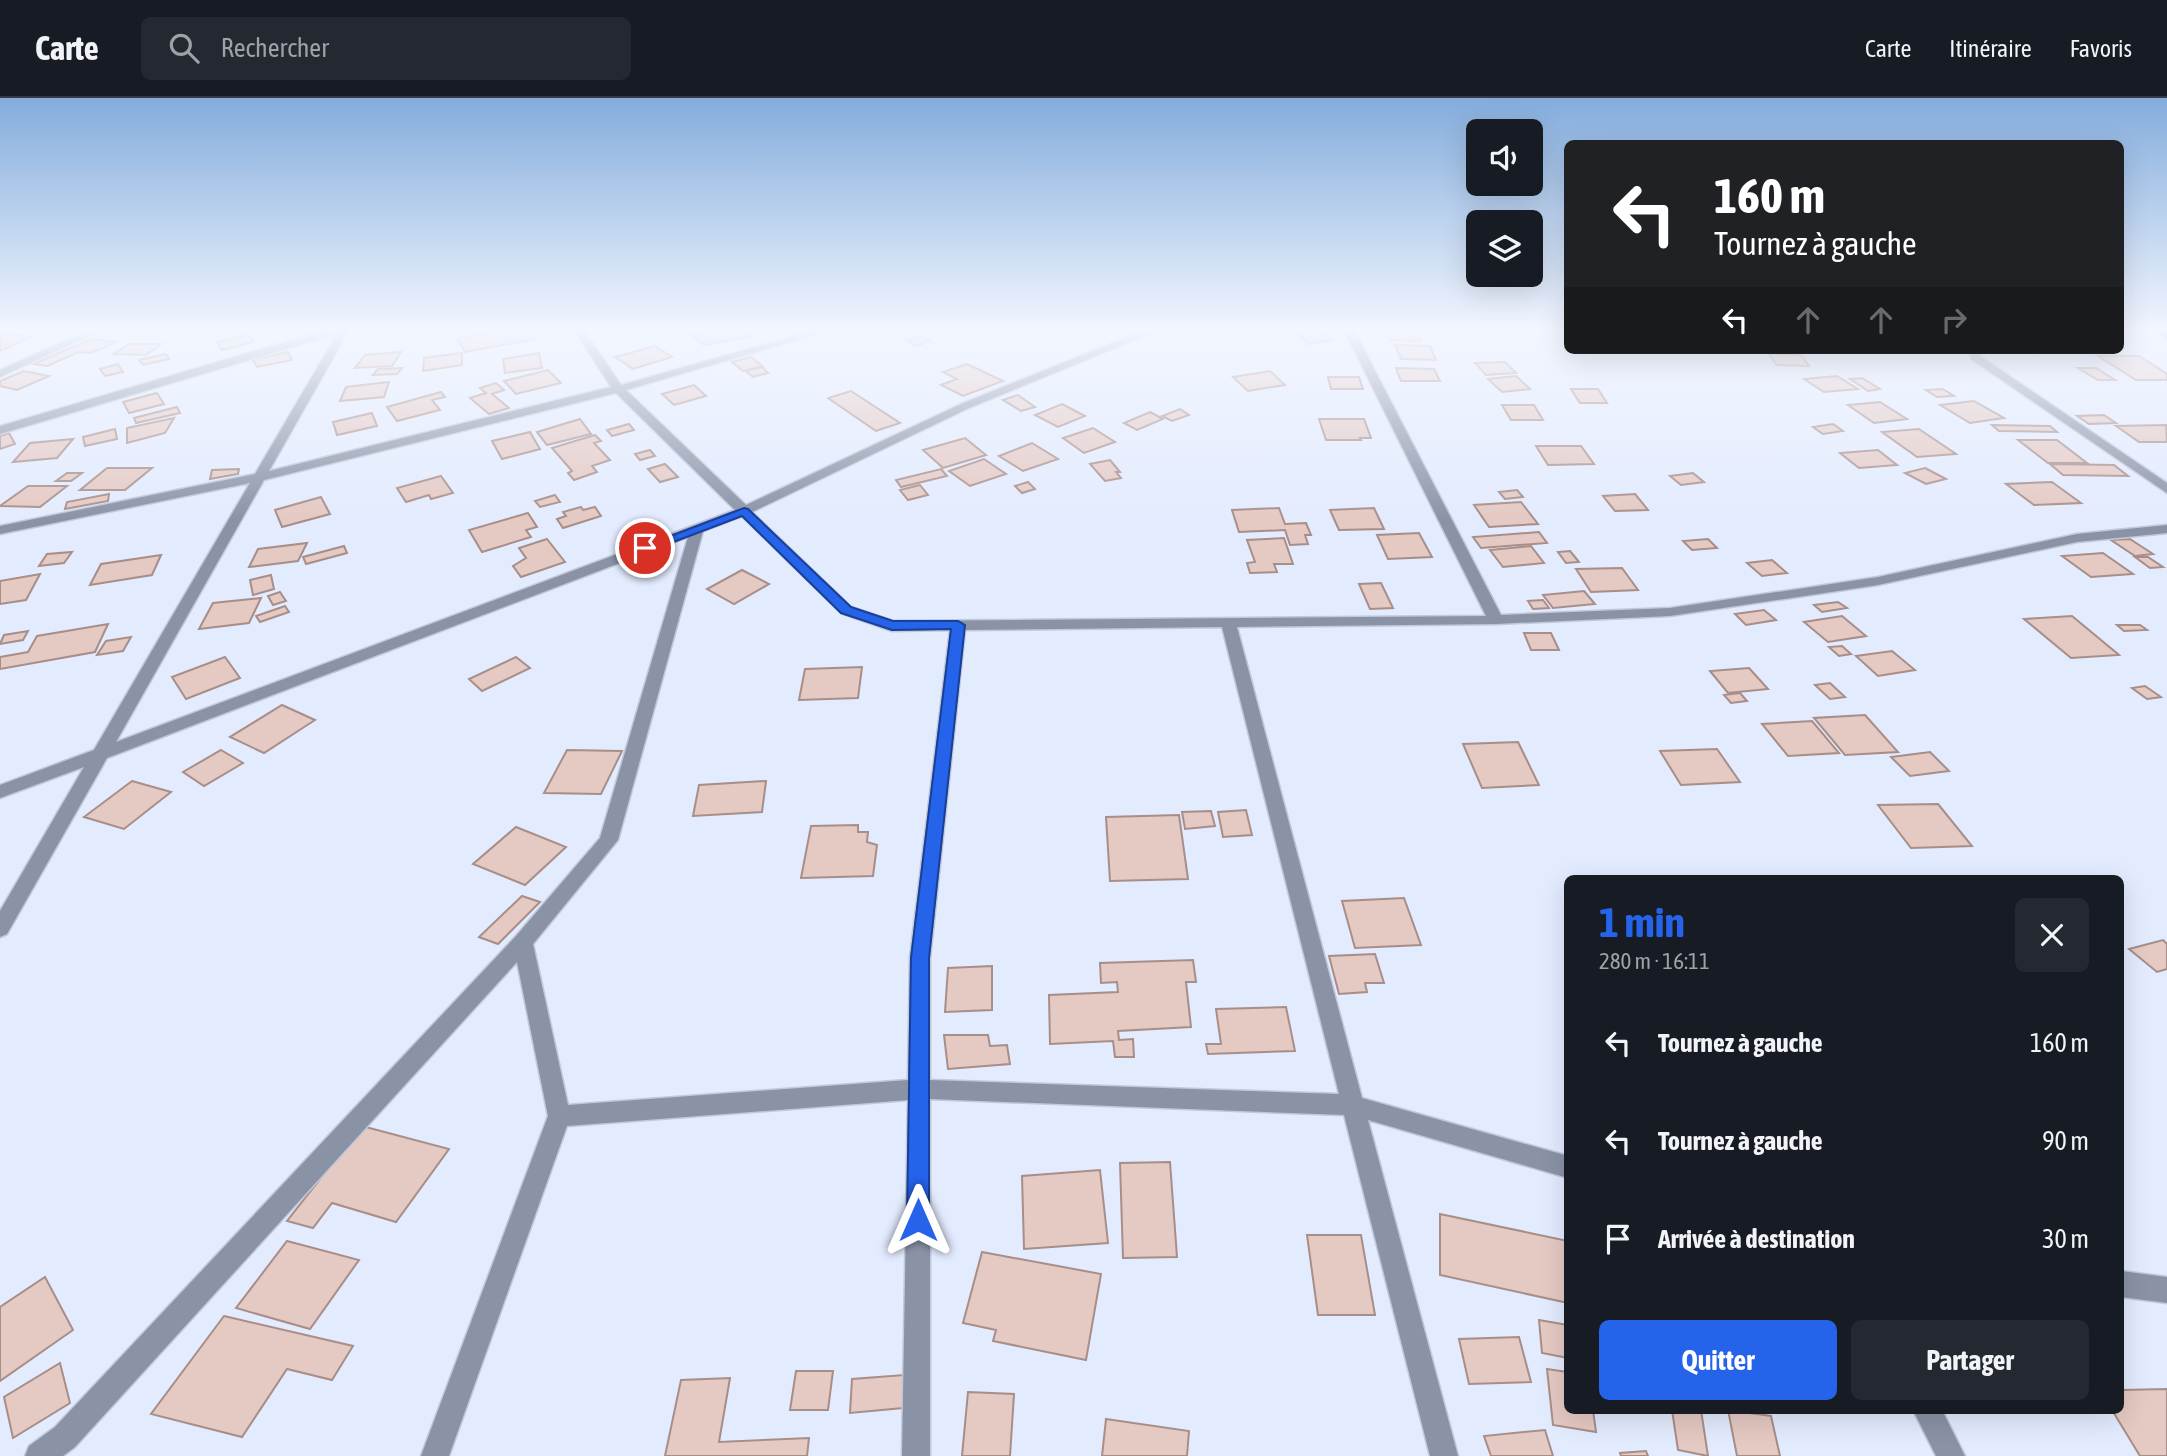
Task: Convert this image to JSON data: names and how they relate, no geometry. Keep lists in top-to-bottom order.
{
  "page": {
    "header": "Carte",
    "search": "Rechercher",
    "nav": ["Carte", "Itinéraire", "Favoris"],
    "turn": ["160 m", "Tournez à gauche"],
    "heading": ["1 min", "280 m · 16:11"],
    "list": [
      {
        "name": "Tournez à gauche",
        "value": "160 m"
      },
      {
        "name": "Tournez à gauche",
        "value": "90 m"
      },
      {
        "name": "Arrivée à destination",
        "value": "30 m"
      }
    ],
    "buttons": ["Quitter", "Partager"]
  }
}
